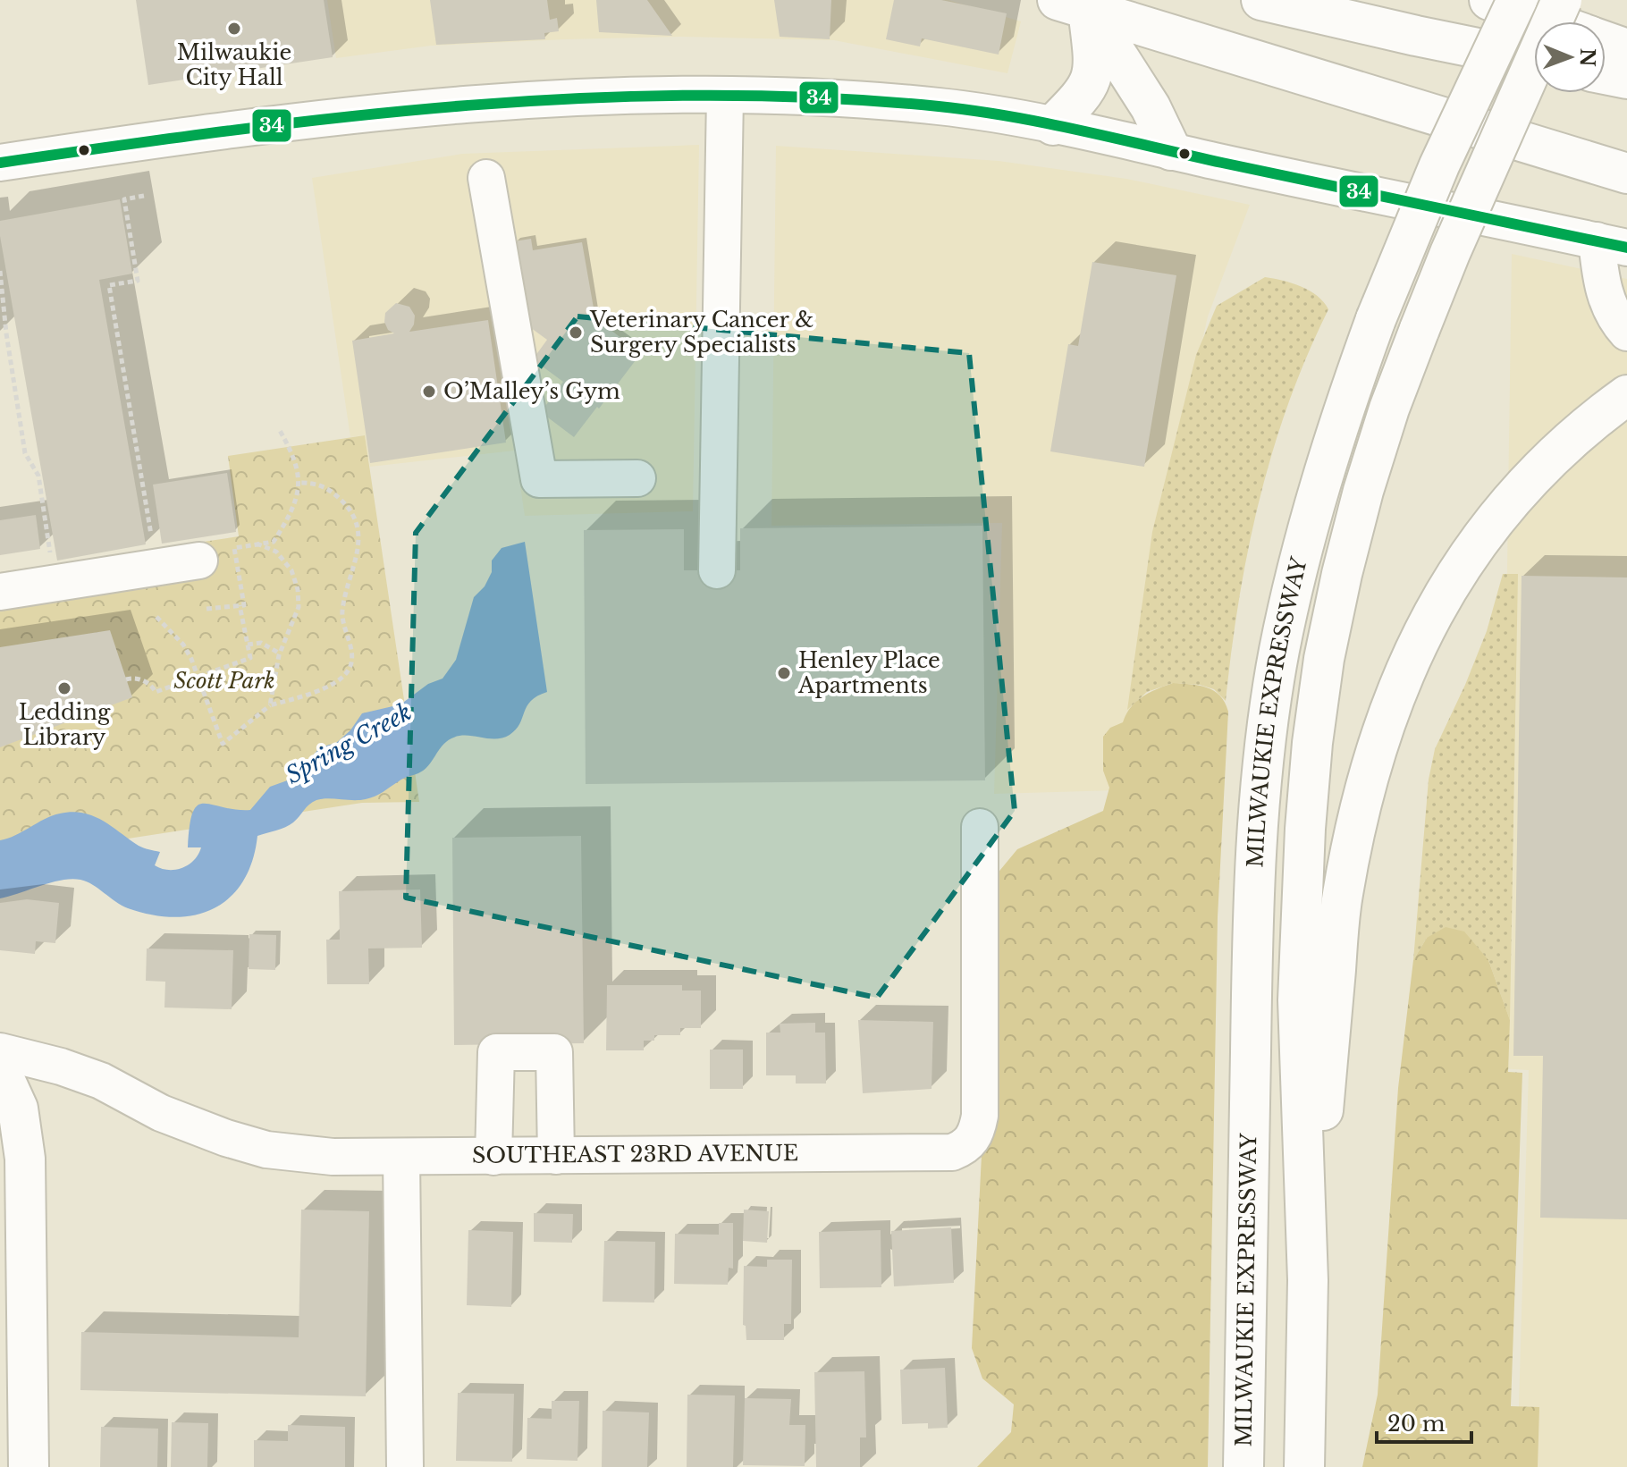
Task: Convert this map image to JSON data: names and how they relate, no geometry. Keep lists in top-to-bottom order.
{
  "streets": {
    "main road": ["MILWAUKIE EXPRESSWAY"],
    "street": ["SOUTHEAST 23RD AVENUE"]
  },
  "water": ["Spring Creek"],
  "parks": ["Scott Park"],
  "places": [
    "Milwaukie City Hall",
    "Veterinary Cancer & Surgery Specialists",
    "O’Malley’s Gym",
    "Henley Place Apartments",
    "Ledding Library"
  ],
  "lines": ["transit line 34"],
  "scale_bar": "20 m",
  "north": "right"
}
